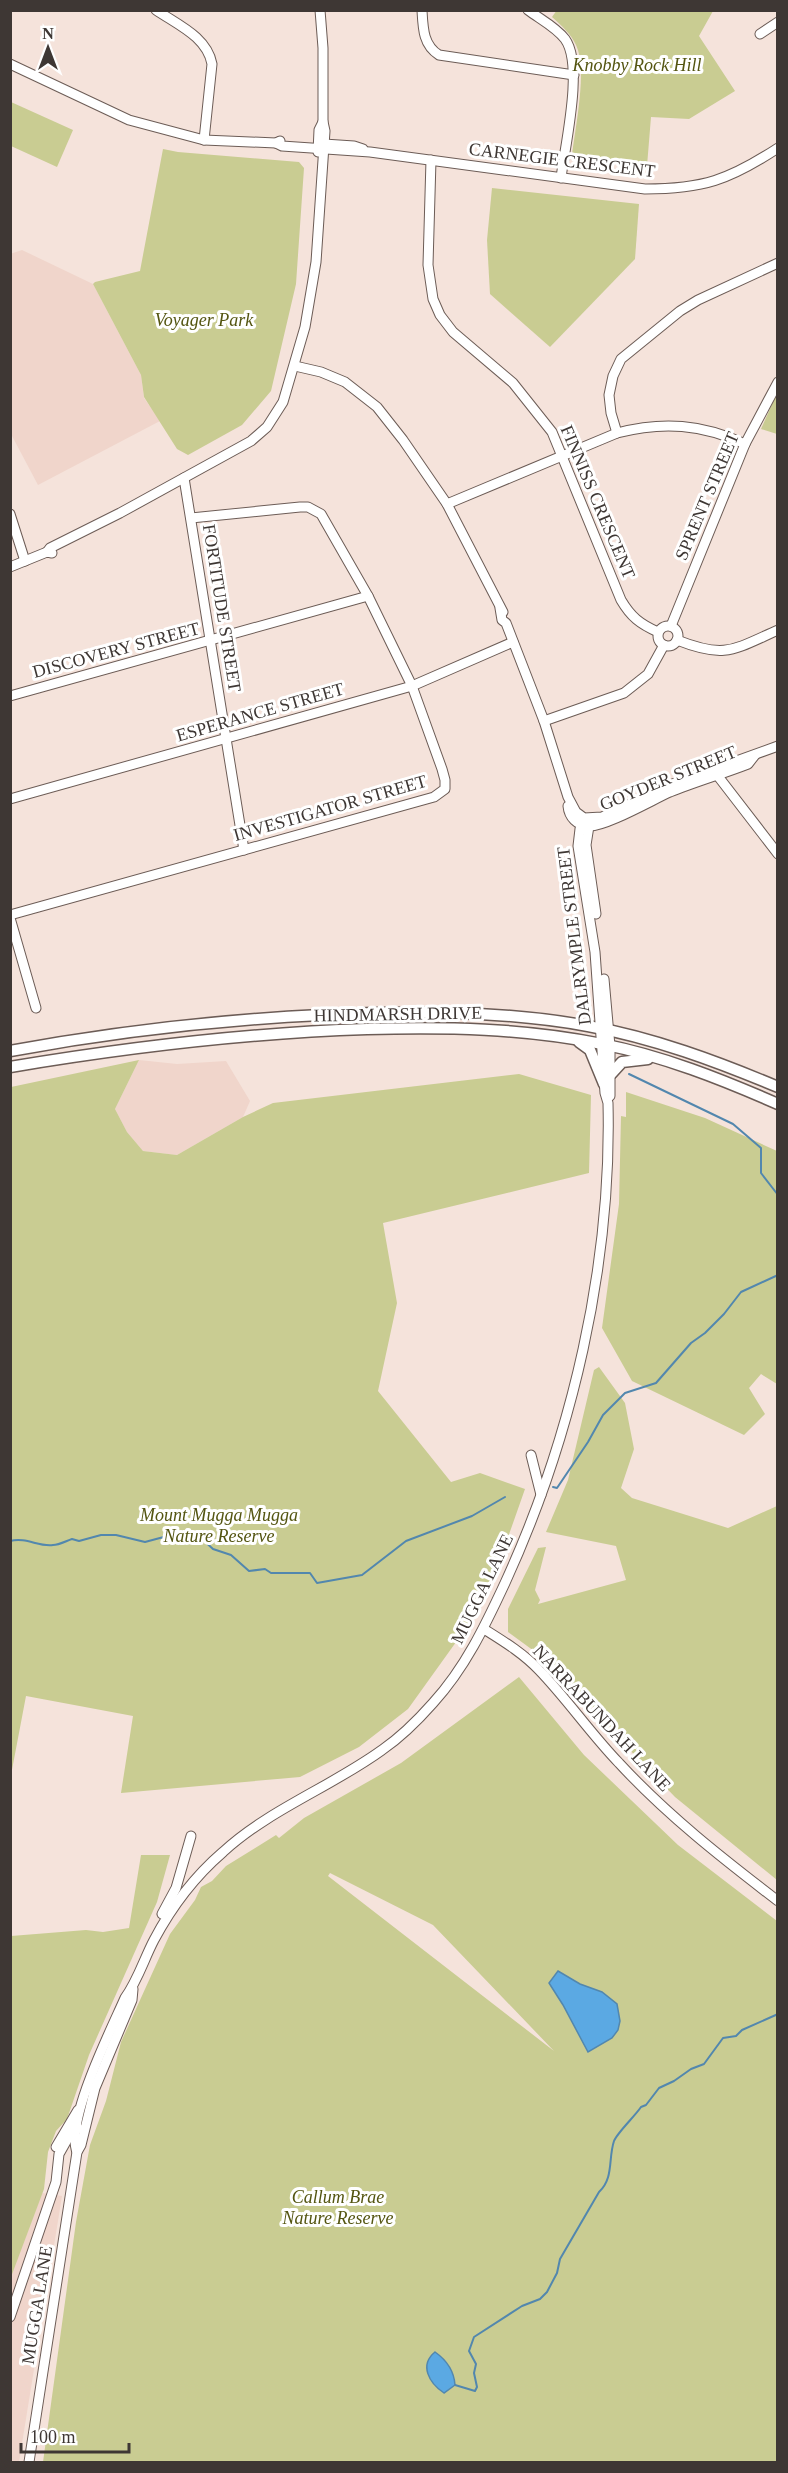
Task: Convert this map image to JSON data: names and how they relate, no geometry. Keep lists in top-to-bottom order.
{
  "streets": {
    "main road": ["HINDMARSH DRIVE"],
    "street": [
      "CARNEGIE CRESCENT",
      "SPRENT STREET",
      "FINNISS CRESCENT",
      "FORTITUDE STREET",
      "DISCOVERY STREET",
      "ESPERANCE STREET",
      "GOYDER STREET",
      "INVESTIGATOR STREET",
      "DALRYMPLE STREET",
      "MUGGA LANE",
      "NARRABUNDAH LANE"
    ]
  },
  "crossings": [
    ["CARNEGIE CRESCENT", "FINNISS CRESCENT"],
    ["SPRENT STREET", "FINNISS CRESCENT"],
    ["FORTITUDE STREET", "DISCOVERY STREET"],
    ["FORTITUDE STREET", "ESPERANCE STREET"],
    ["FORTITUDE STREET", "INVESTIGATOR STREET"],
    ["DISCOVERY STREET", "INVESTIGATOR STREET"],
    ["ESPERANCE STREET", "INVESTIGATOR STREET"],
    ["GOYDER STREET", "DALRYMPLE STREET"],
    ["DALRYMPLE STREET", "HINDMARSH DRIVE"],
    ["DALRYMPLE STREET", "MUGGA LANE"],
    ["HINDMARSH DRIVE", "MUGGA LANE"],
    ["MUGGA LANE", "NARRABUNDAH LANE"]
  ],
  "parks": [
    "Knobby Rock Hill",
    "Voyager Park",
    "Mount Mugga Mugga Nature Reserve",
    "Callum Brae Nature Reserve"
  ],
  "scale_bar": "100 m",
  "north": "top"
}
